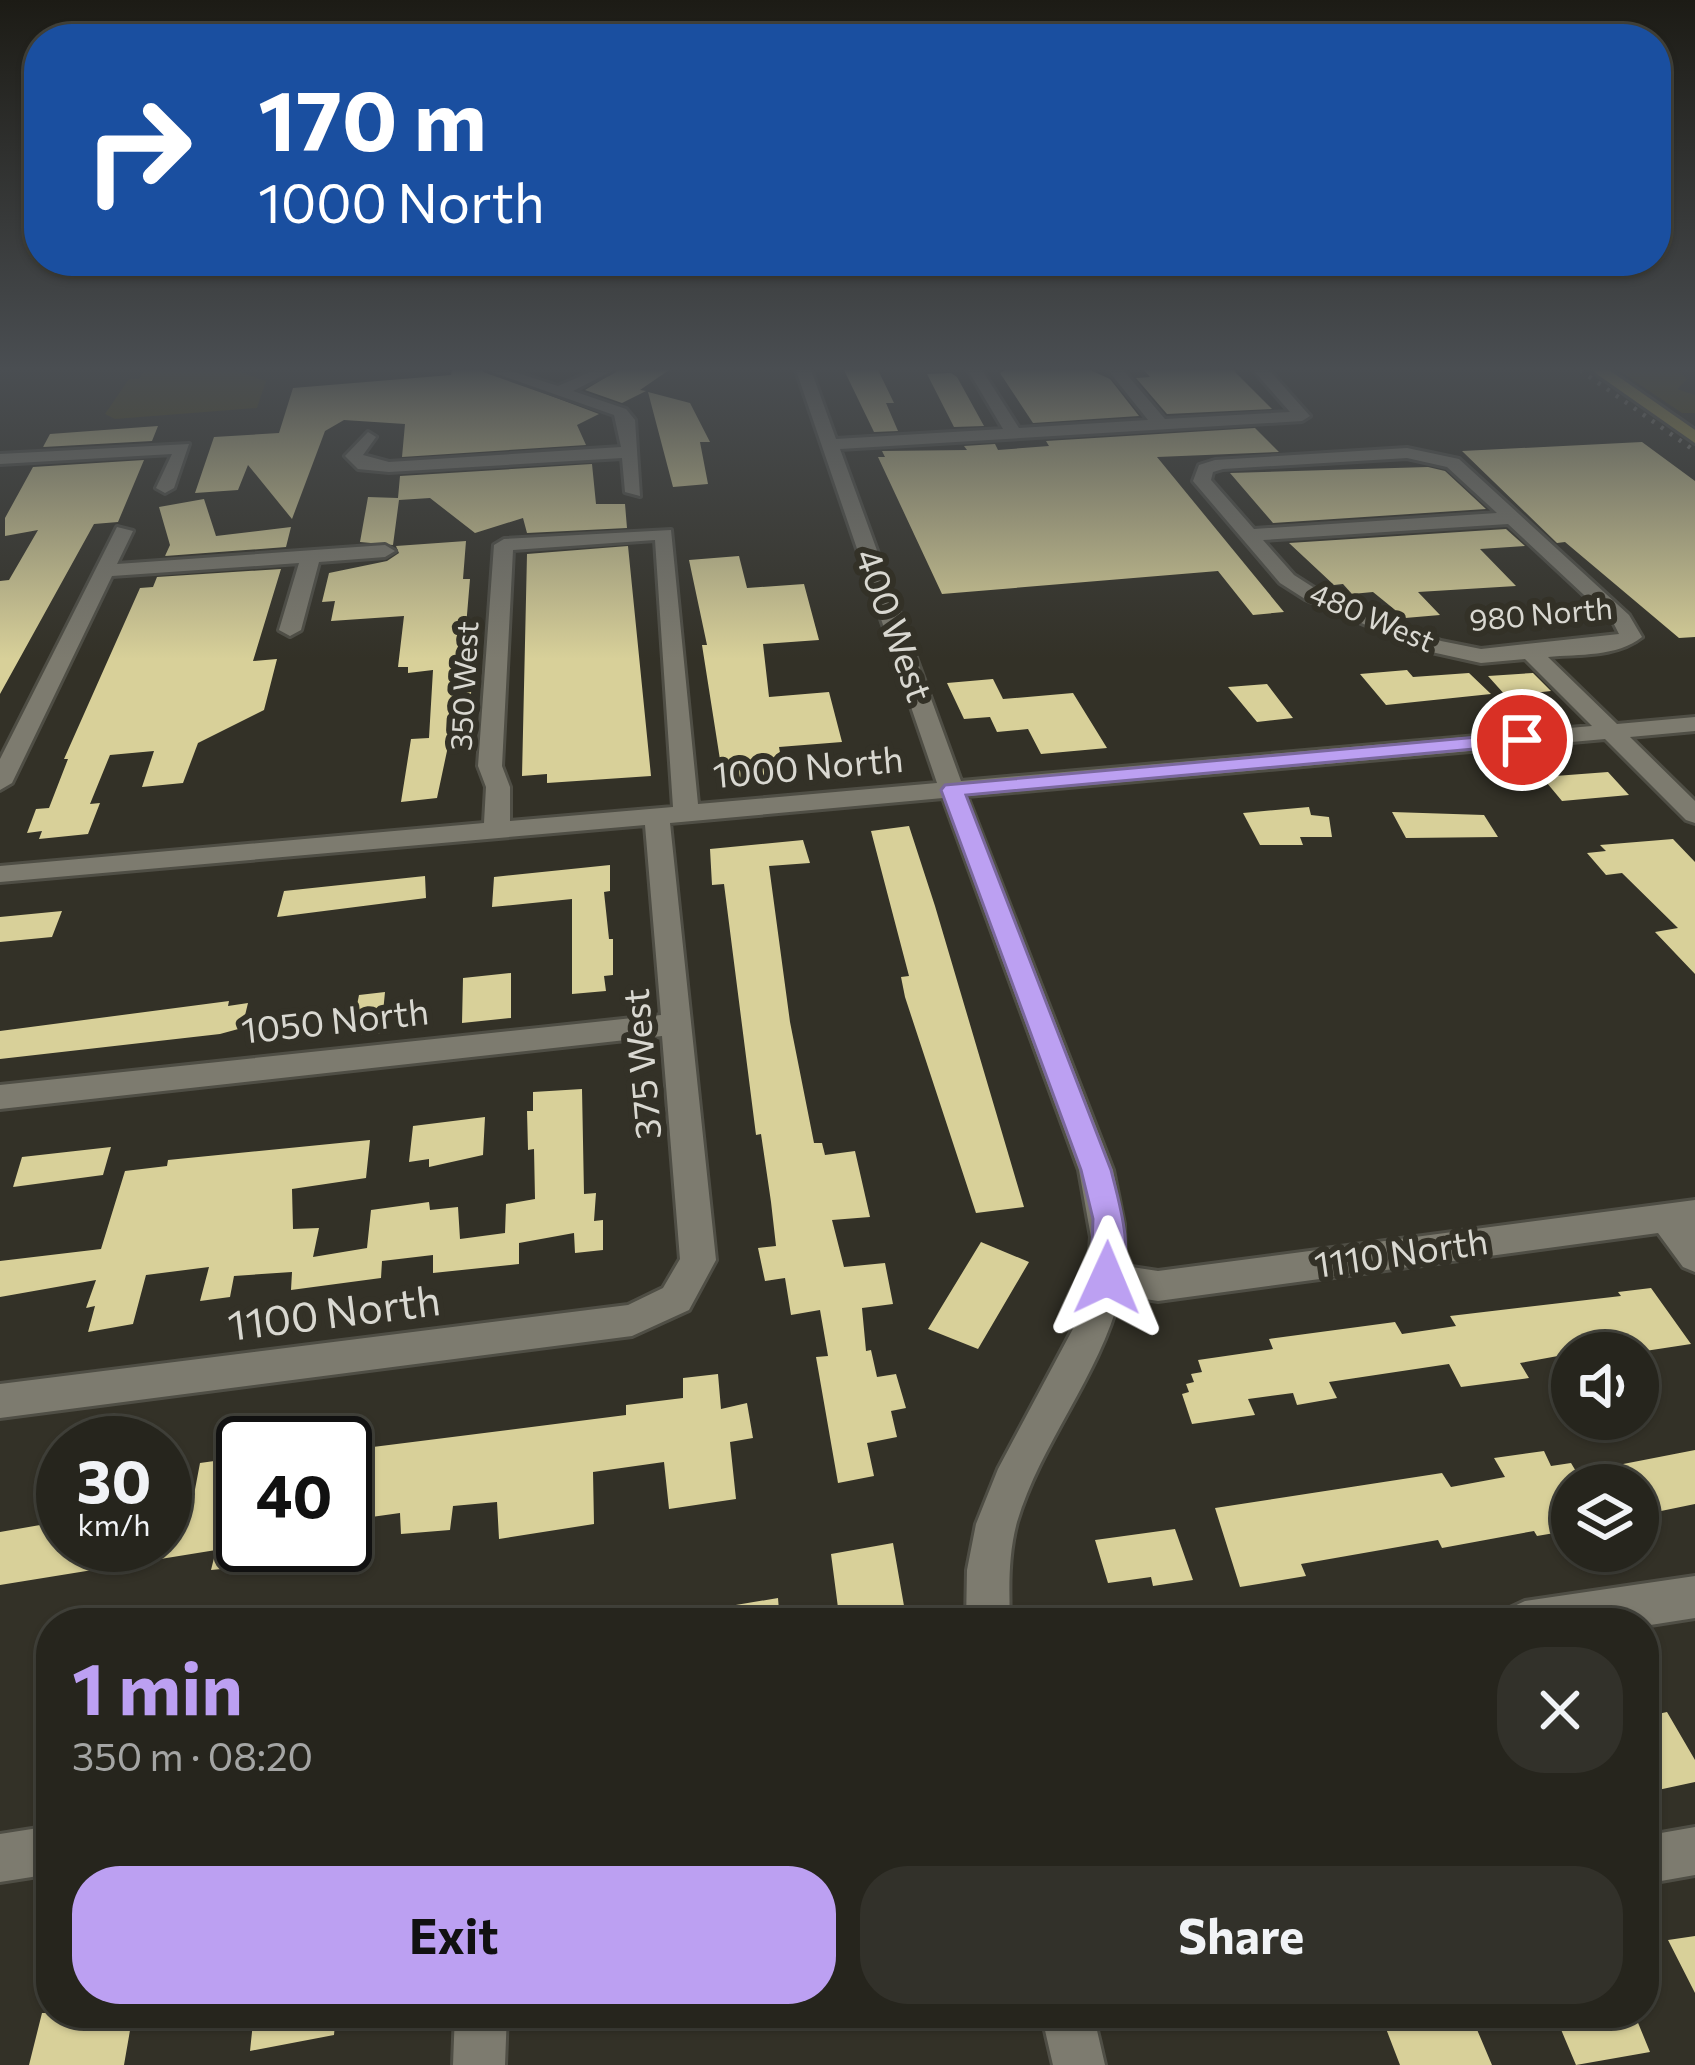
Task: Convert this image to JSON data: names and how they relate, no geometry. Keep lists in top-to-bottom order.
{
  "streets": {
    "street": [
      "980 North",
      "480 West",
      "400 West",
      "350 West",
      "1000 North",
      "1050 North",
      "375 West",
      "1110 North",
      "1100 North"
    ]
  },
  "crossings": [
    ["980 North", "480 West"],
    ["400 West", "1000 North"],
    ["400 West", "1110 North"],
    ["350 West", "1000 North"],
    ["350 West", "375 West"],
    ["1000 North", "375 West"],
    ["1050 North", "375 West"],
    ["375 West", "1100 North"]
  ],
  "page": {
    "turn": ["170 m", "1000 North"],
    "speed": "30 km/h",
    "limit": "40",
    "heading": ["1 min", "350 m · 08:20"],
    "buttons": ["Exit", "Share"]
  }
}
